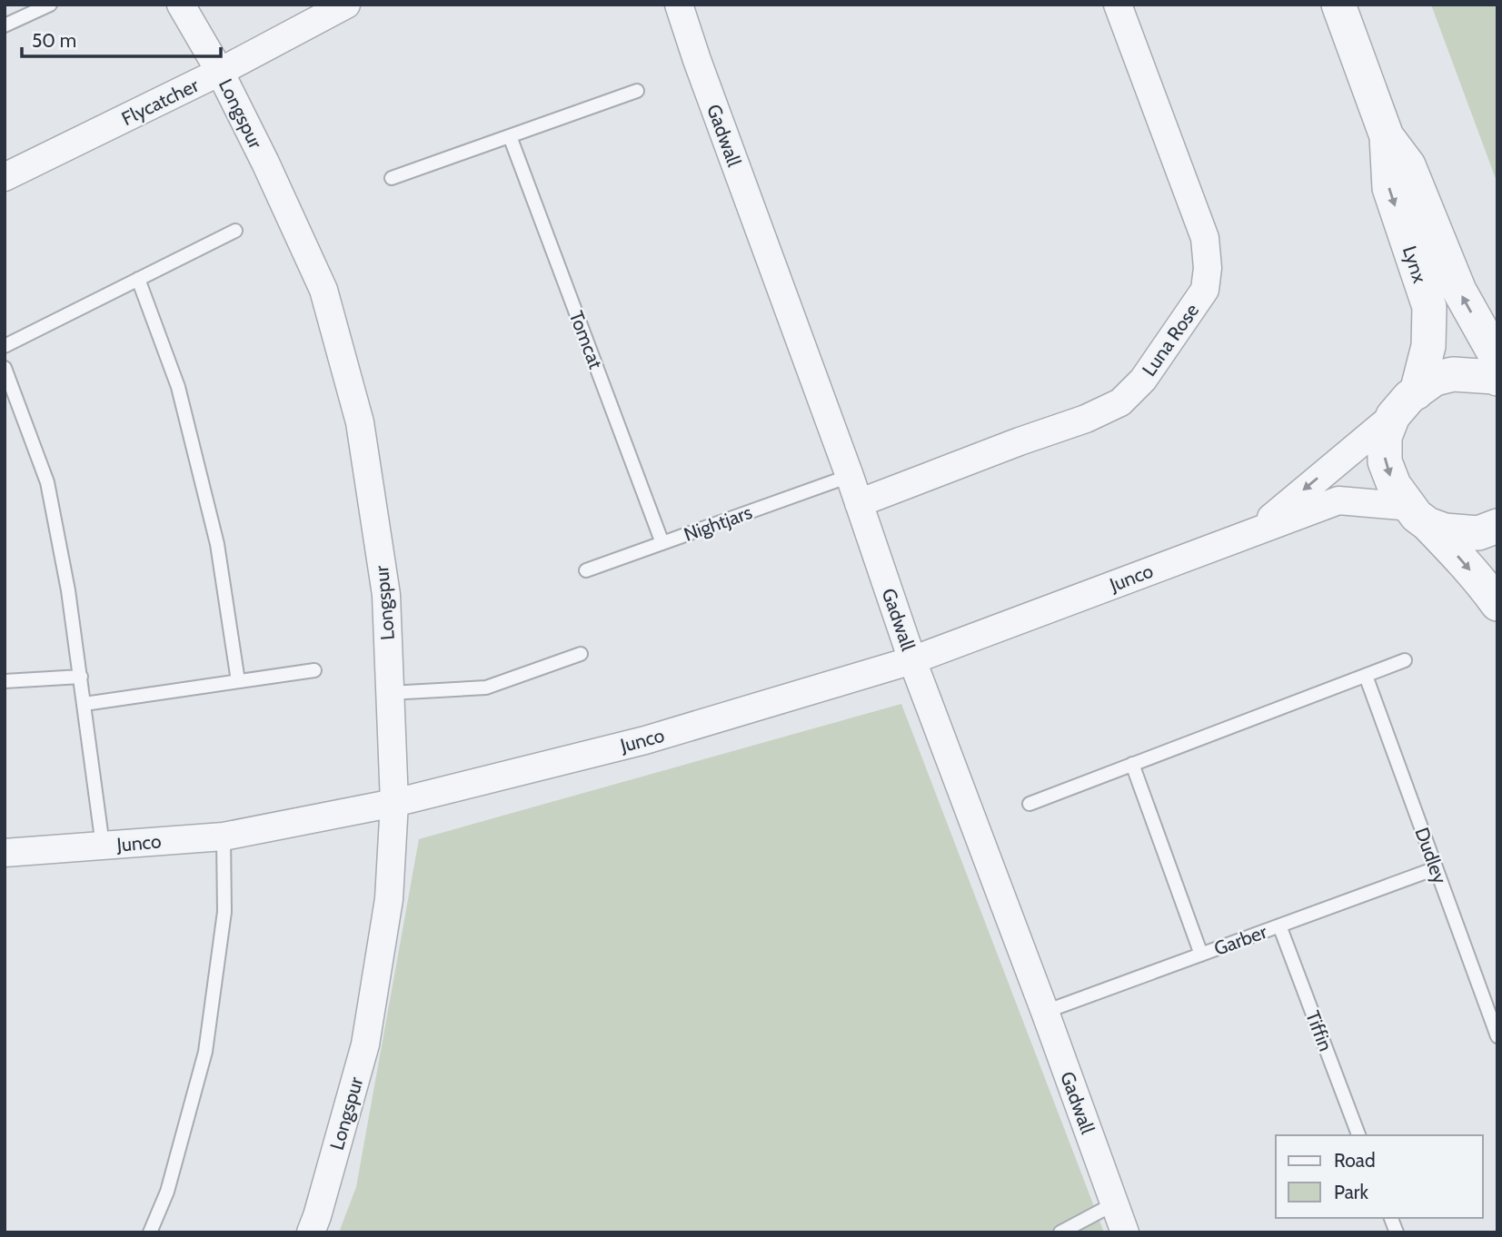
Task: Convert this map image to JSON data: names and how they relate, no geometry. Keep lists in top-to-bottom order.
{
  "streets": {
    "street": [
      "Flycatcher",
      "Longspur",
      "Gadwall",
      "Lynx",
      "Luna Rose",
      "Junco"
    ],
    "lane": [
      "Tomcat",
      "Nightjars",
      "Dudley",
      "Garber",
      "Tiffin"
    ]
  },
  "crossings": [
    ["Flycatcher", "Longspur"],
    ["Longspur", "Junco"],
    ["Gadwall", "Luna Rose"],
    ["Gadwall", "Nightjars"],
    ["Gadwall", "Junco"],
    ["Gadwall", "Garber"],
    ["Tomcat", "Nightjars"],
    ["Dudley", "Garber"],
    ["Garber", "Tiffin"]
  ],
  "legend": ["Road", "Park"],
  "scale_bar": "50 m"
}
